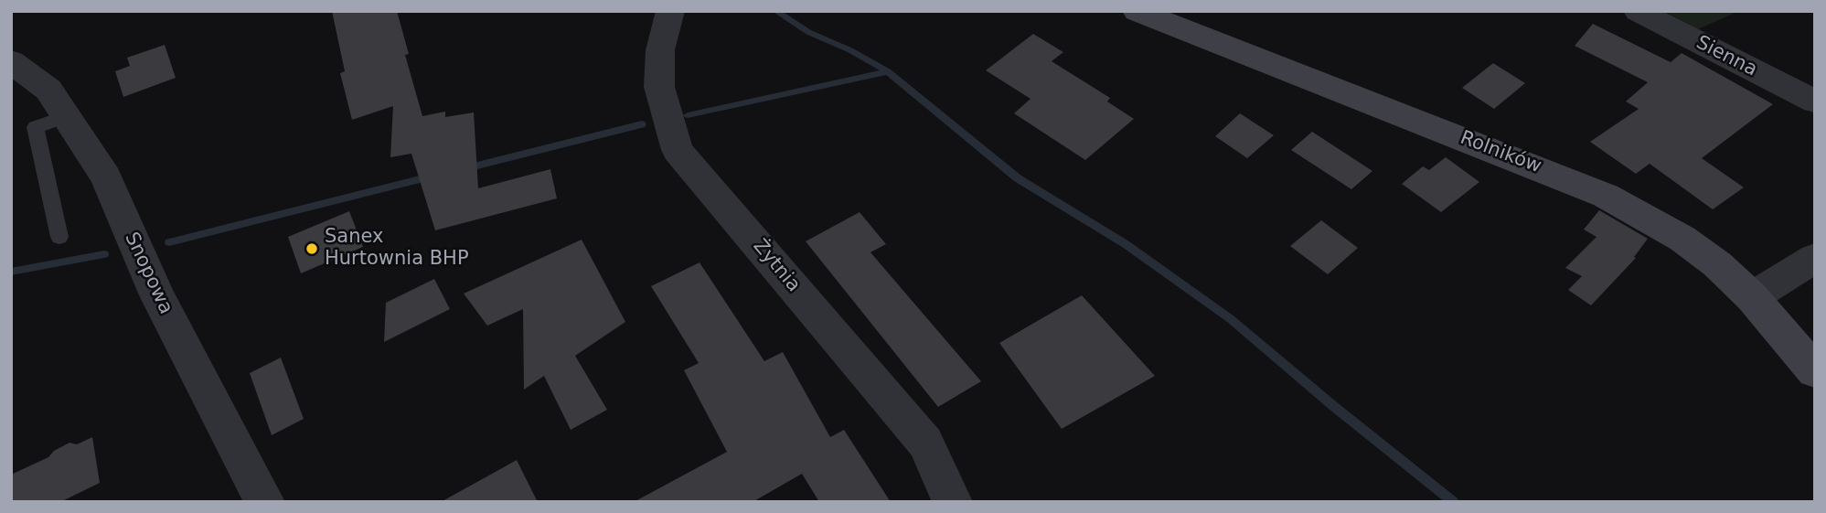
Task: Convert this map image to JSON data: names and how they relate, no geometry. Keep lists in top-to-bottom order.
{
  "streets": {
    "street": [
      "Sienna",
      "Rolników",
      "Żytnia",
      "Snopowa"
    ]
  },
  "places": ["Sanex Hurtownia BHP"]
}
